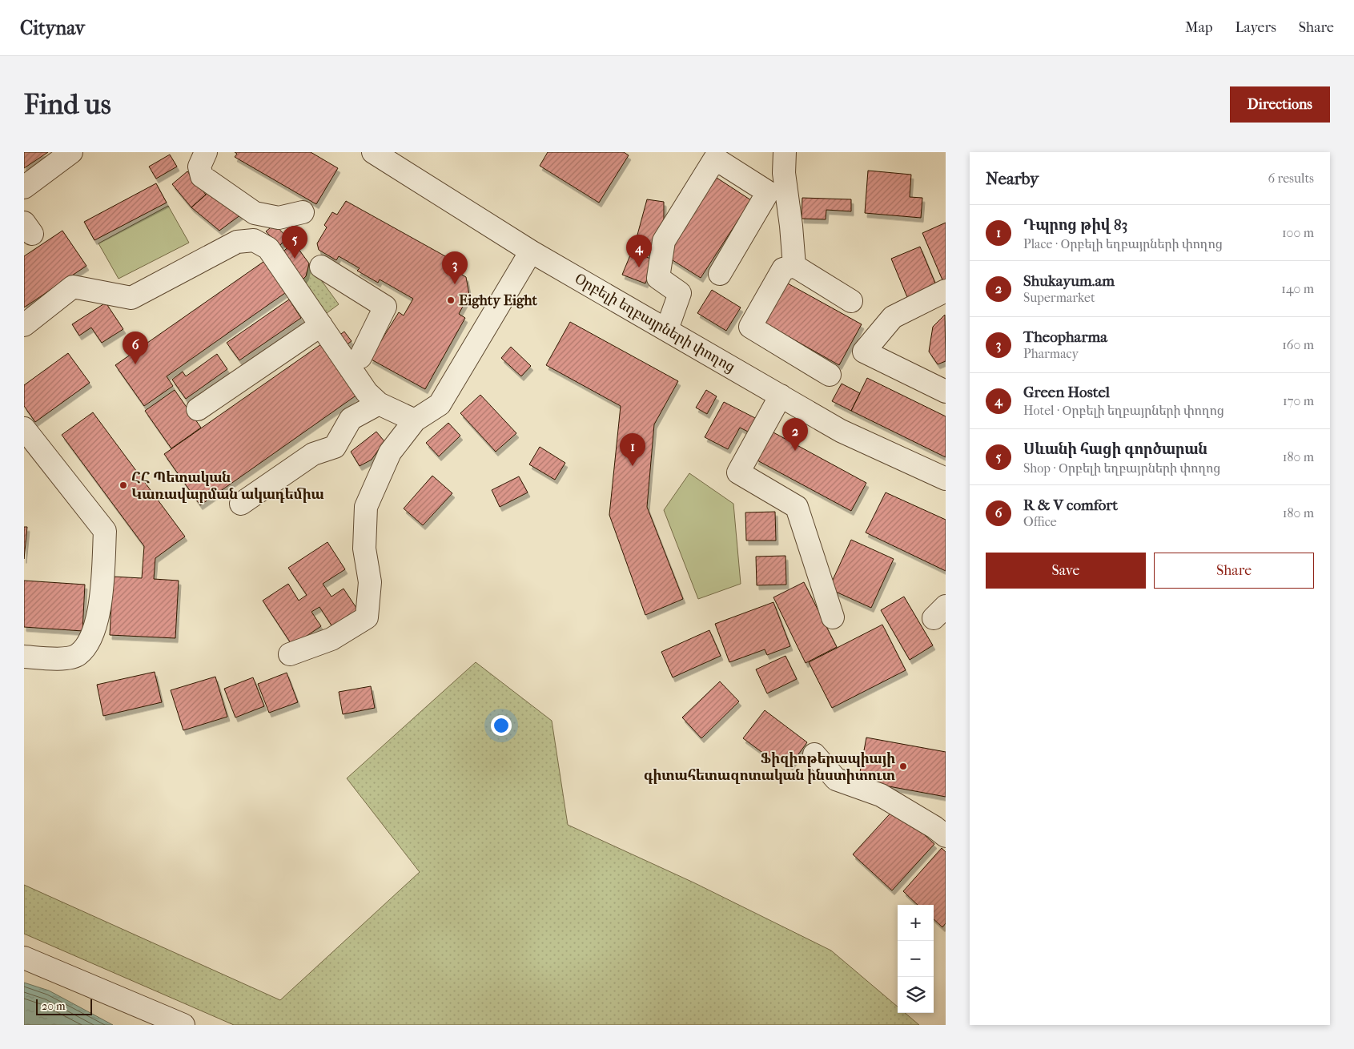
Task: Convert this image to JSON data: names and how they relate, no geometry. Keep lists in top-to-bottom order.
{
  "streets": {
    "street": ["Օրբելի եղբայրների փողոց"]
  },
  "places": ["Eighty Eight", "ՀՀ Պետական Կառավարման ակադեմիա", "Ֆիզիոթերապիայի գիտահետազոտական ինստիտուտ"],
  "scale_bar": "20 m",
  "page": {
    "header": "Citynav",
    "nav": ["Map", "Layers", "Share"],
    "buttons": [
      "Directions",
      ["Save", "Share"]
    ],
    "title": "Find us",
    "heading": ["Nearby", "6 results"],
    "list": [
      {
        "mark": "1",
        "name": "Դպրոց թիվ 83",
        "note": "Place · Օրբելի եղբայրների փողոց",
        "value": "100 m"
      },
      {
        "mark": "2",
        "name": "Shukayum.am",
        "note": "Supermarket",
        "value": "140 m"
      },
      {
        "mark": "3",
        "name": "Theopharma",
        "note": "Pharmacy",
        "value": "160 m"
      },
      {
        "mark": "4",
        "name": "Green Hostel",
        "note": "Hotel · Օրբելի եղբայրների փողոց",
        "value": "170 m"
      },
      {
        "mark": "5",
        "name": "Սևանի հացի գործարան",
        "note": "Shop · Օրբելի եղբայրների փողոց",
        "value": "180 m"
      },
      {
        "mark": "6",
        "name": "R & V comfort",
        "note": "Office",
        "value": "180 m"
      }
    ],
    "pins": [
      "5",
      "4",
      "3",
      "6",
      "2",
      "1"
    ],
    "map_buttons": ["+", "−"],
    "scale": "20 m"
  }
}
